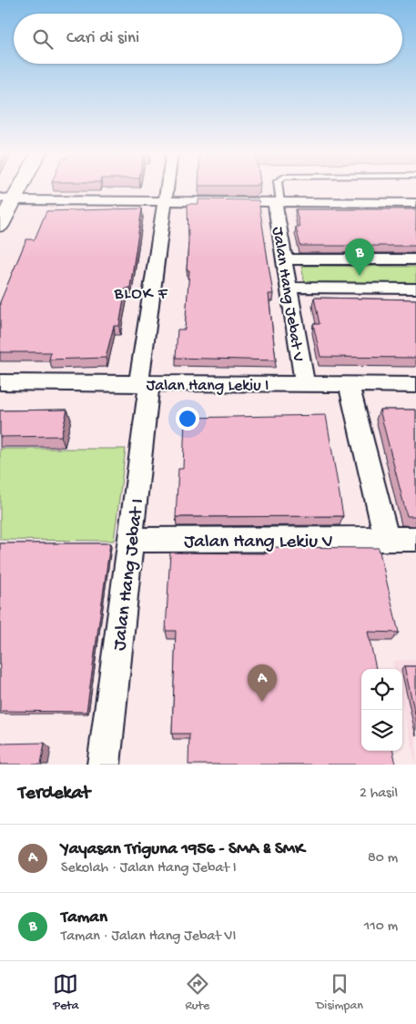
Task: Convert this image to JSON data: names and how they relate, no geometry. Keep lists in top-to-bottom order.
{
  "streets": {
    "street": [
      "Jalan Hang Jebat V",
      "Jalan Hang Lekiu I",
      "Jalan Hang Lekiu V",
      "Jalan Hang Jebat I"
    ]
  },
  "crossings": [
    ["Jalan Hang Jebat V", "Jalan Hang Lekiu I"],
    ["Jalan Hang Lekiu I", "Jalan Hang Jebat I"],
    ["Jalan Hang Lekiu V", "Jalan Hang Jebat I"]
  ],
  "districts": ["BLOK F"],
  "page": {
    "search": "Cari di sini",
    "pins": ["B", "A"],
    "heading": ["Terdekat", "2 hasil"],
    "list": [
      {
        "mark": "A",
        "name": "Yayasan Triguna 1956 - SMA & SMK",
        "note": "Sekolah · Jalan Hang Jebat I",
        "value": "80 m"
      },
      {
        "mark": "B",
        "name": "Taman",
        "note": "Taman · Jalan Hang Jebat VI",
        "value": "110 m"
      }
    ],
    "nav": ["Peta", "Rute", "Disimpan"]
  }
}
